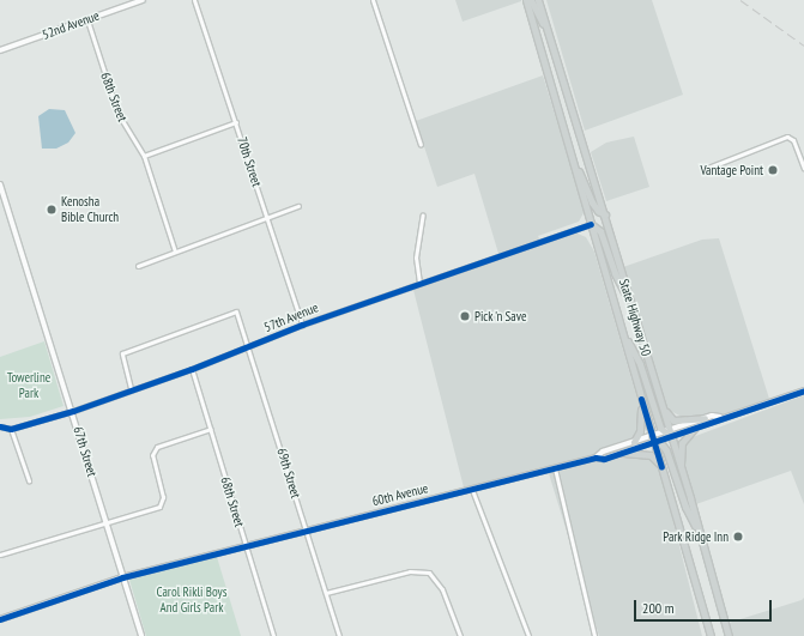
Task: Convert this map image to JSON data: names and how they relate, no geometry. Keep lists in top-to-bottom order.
{
  "streets": {
    "main road": ["State Highway 50"],
    "street": [
      "52nd Avenue",
      "68th Street",
      "70th Street",
      "57th Avenue",
      "67th Street",
      "69th Street",
      "60th Avenue"
    ]
  },
  "crossings": [
    ["52nd Avenue", "68th Street"],
    ["68th Street", "57th Avenue"],
    ["68th Street", "60th Avenue"],
    ["70th Street", "57th Avenue"],
    ["57th Avenue", "State Highway 50"],
    ["57th Avenue", "67th Street"],
    ["57th Avenue", "69th Street"],
    ["State Highway 50", "60th Avenue"],
    ["67th Street", "60th Avenue"],
    ["69th Street", "60th Avenue"]
  ],
  "parks": ["Towerline Park", "Carol Rikli Boys And Girls Park"],
  "places": [
    "Vantage Point",
    "Kenosha Bible Church",
    "Pick 'n Save",
    "Park Ridge Inn"
  ],
  "scale_bar": "200 m"
}
